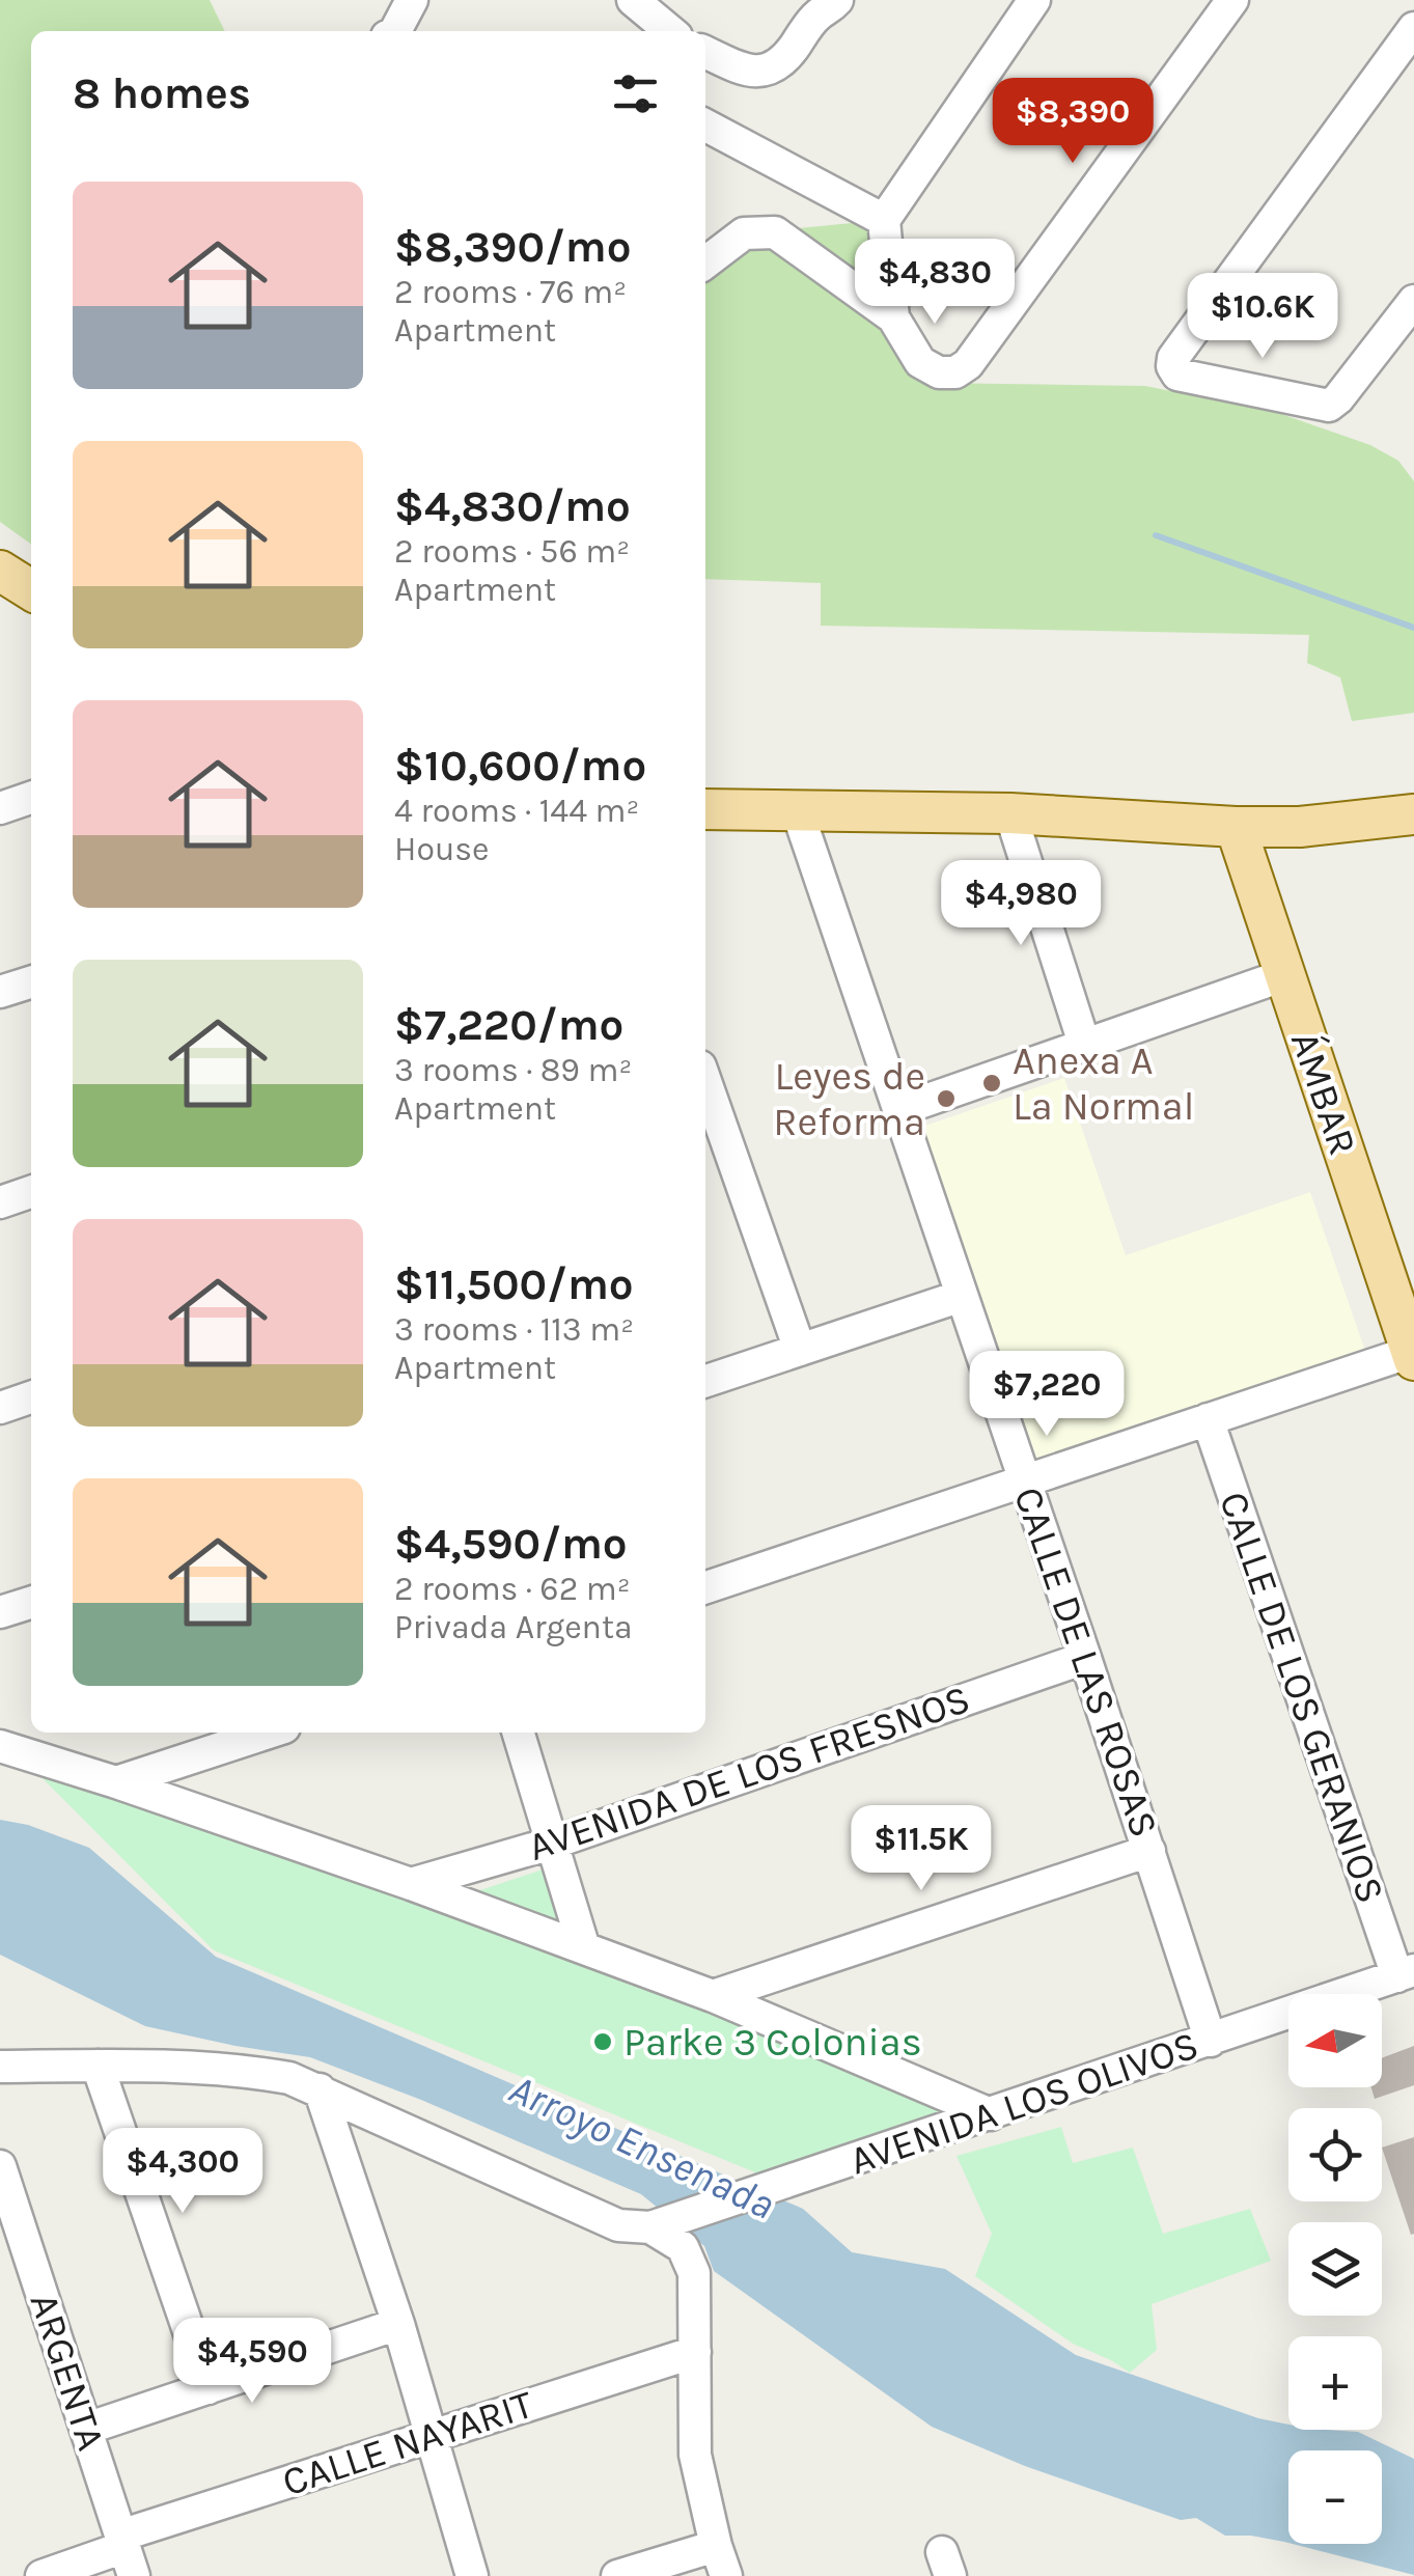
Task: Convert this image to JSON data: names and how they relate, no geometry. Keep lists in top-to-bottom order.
{
  "streets": {
    "main road": ["ÁMBAR"],
    "street": [
      "CALLE DE LAS ROSAS",
      "CALLE DE LOS GERANIOS",
      "AVENIDA DE LOS FRESNOS",
      "AVENIDA LOS OLIVOS",
      "ARGENTA",
      "CALLE NAYARIT"
    ]
  },
  "crossings": [
    ["CALLE DE LAS ROSAS", "AVENIDA DE LOS FRESNOS"],
    ["CALLE DE LAS ROSAS", "AVENIDA LOS OLIVOS"],
    ["CALLE DE LOS GERANIOS", "AVENIDA LOS OLIVOS"],
    ["ARGENTA", "CALLE NAYARIT"]
  ],
  "water": ["Arroyo Ensenada"],
  "places": ["Anexa A La Normal", "Leyes de Reforma", "Parke 3 Colonias"],
  "north": "left",
  "page": {
    "heading": "8 homes",
    "price": [
      "$8,390",
      "$4,830",
      "$10.6K",
      "$4,980",
      "$7,220",
      "$11.5K",
      "$4,300",
      "$4,590"
    ],
    "list": [
      {
        "name": "$8,390/mo",
        "note": "2 rooms · 76 m² · Apartment"
      },
      {
        "name": "$4,830/mo",
        "note": "2 rooms · 56 m² · Apartment"
      },
      {
        "name": "$10,600/mo",
        "note": "4 rooms · 144 m² · House"
      },
      {
        "name": "$7,220/mo",
        "note": "3 rooms · 89 m² · Apartment"
      },
      {
        "name": "$11,500/mo",
        "note": "3 rooms · 113 m² · Apartment"
      },
      {
        "name": "$4,590/mo",
        "note": "2 rooms · 62 m² · Privada Argenta"
      }
    ],
    "map_buttons": ["+", "−"]
  }
}
